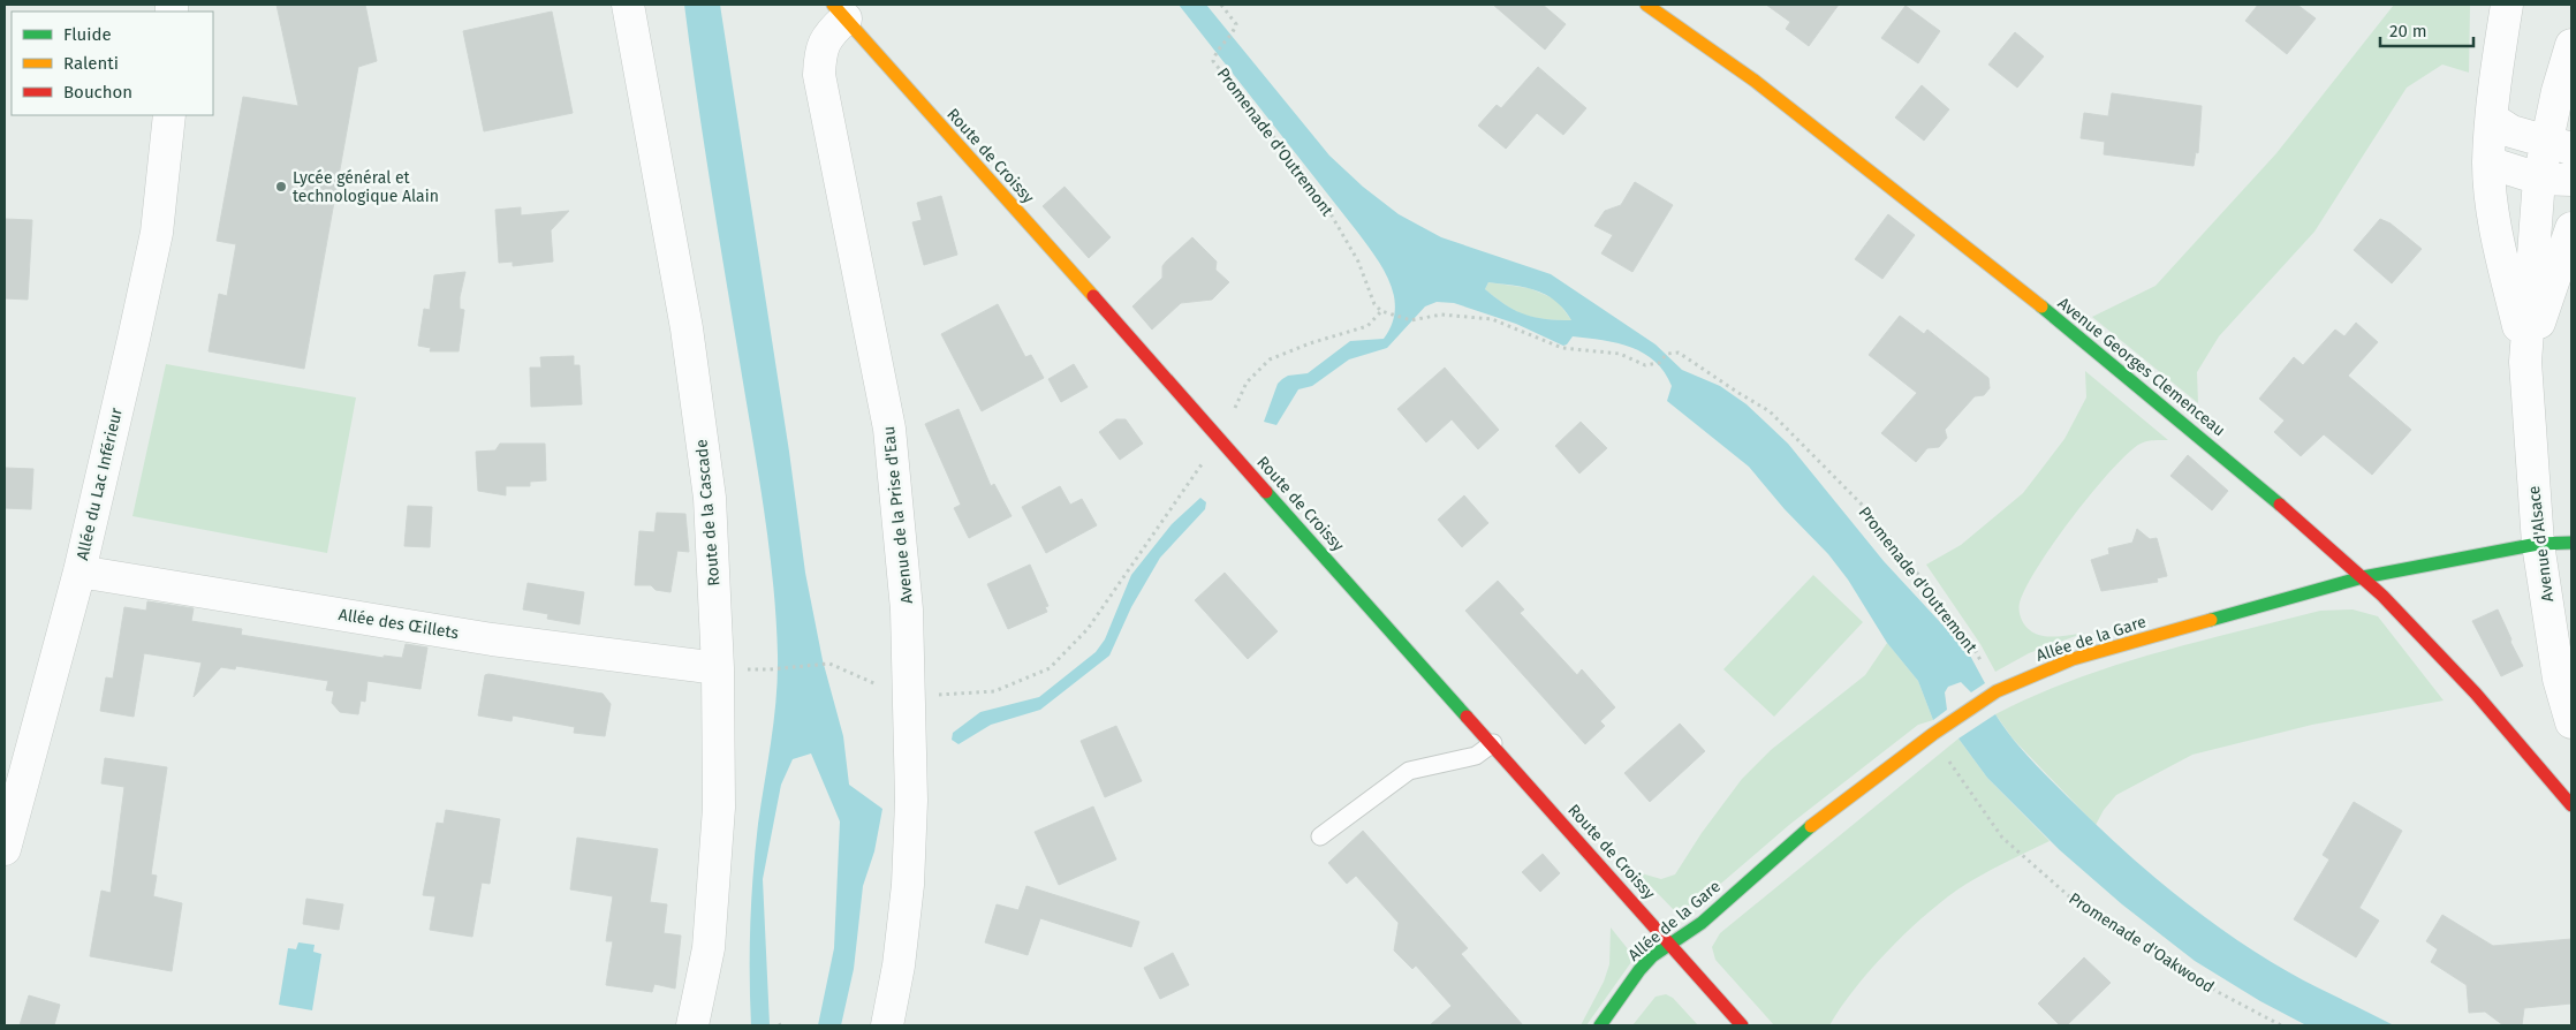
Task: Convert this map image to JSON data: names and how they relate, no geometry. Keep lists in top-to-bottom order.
{
  "streets": {
    "street": [
      "Route de Croissy",
      "Avenue Georges Clemenceau",
      "Allée du Lac Inférieur",
      "Route de la Cascade",
      "Avenue de la Prise d'Eau",
      "Avenue d'Alsace",
      "Allée des Œillets",
      "Allée de la Gare"
    ],
    "path": ["Promenade d'Outremont", "Promenade d'Oakwood"]
  },
  "crossings": [
    ["Promenade d'Outremont", "Allée de la Gare"],
    ["Route de Croissy", "Avenue de la Prise d'Eau"],
    ["Route de Croissy", "Allée de la Gare"],
    ["Avenue Georges Clemenceau", "Allée de la Gare"],
    ["Allée du Lac Inférieur", "Allée des Œillets"],
    ["Route de la Cascade", "Allée des Œillets"],
    ["Avenue d'Alsace", "Allée de la Gare"],
    ["Allée de la Gare", "Promenade d'Oakwood"]
  ],
  "places": ["Lycée général et technologique Alain"],
  "legend": ["Fluide", "Ralenti", "Bouchon"],
  "scale_bar": "20 m"
}
